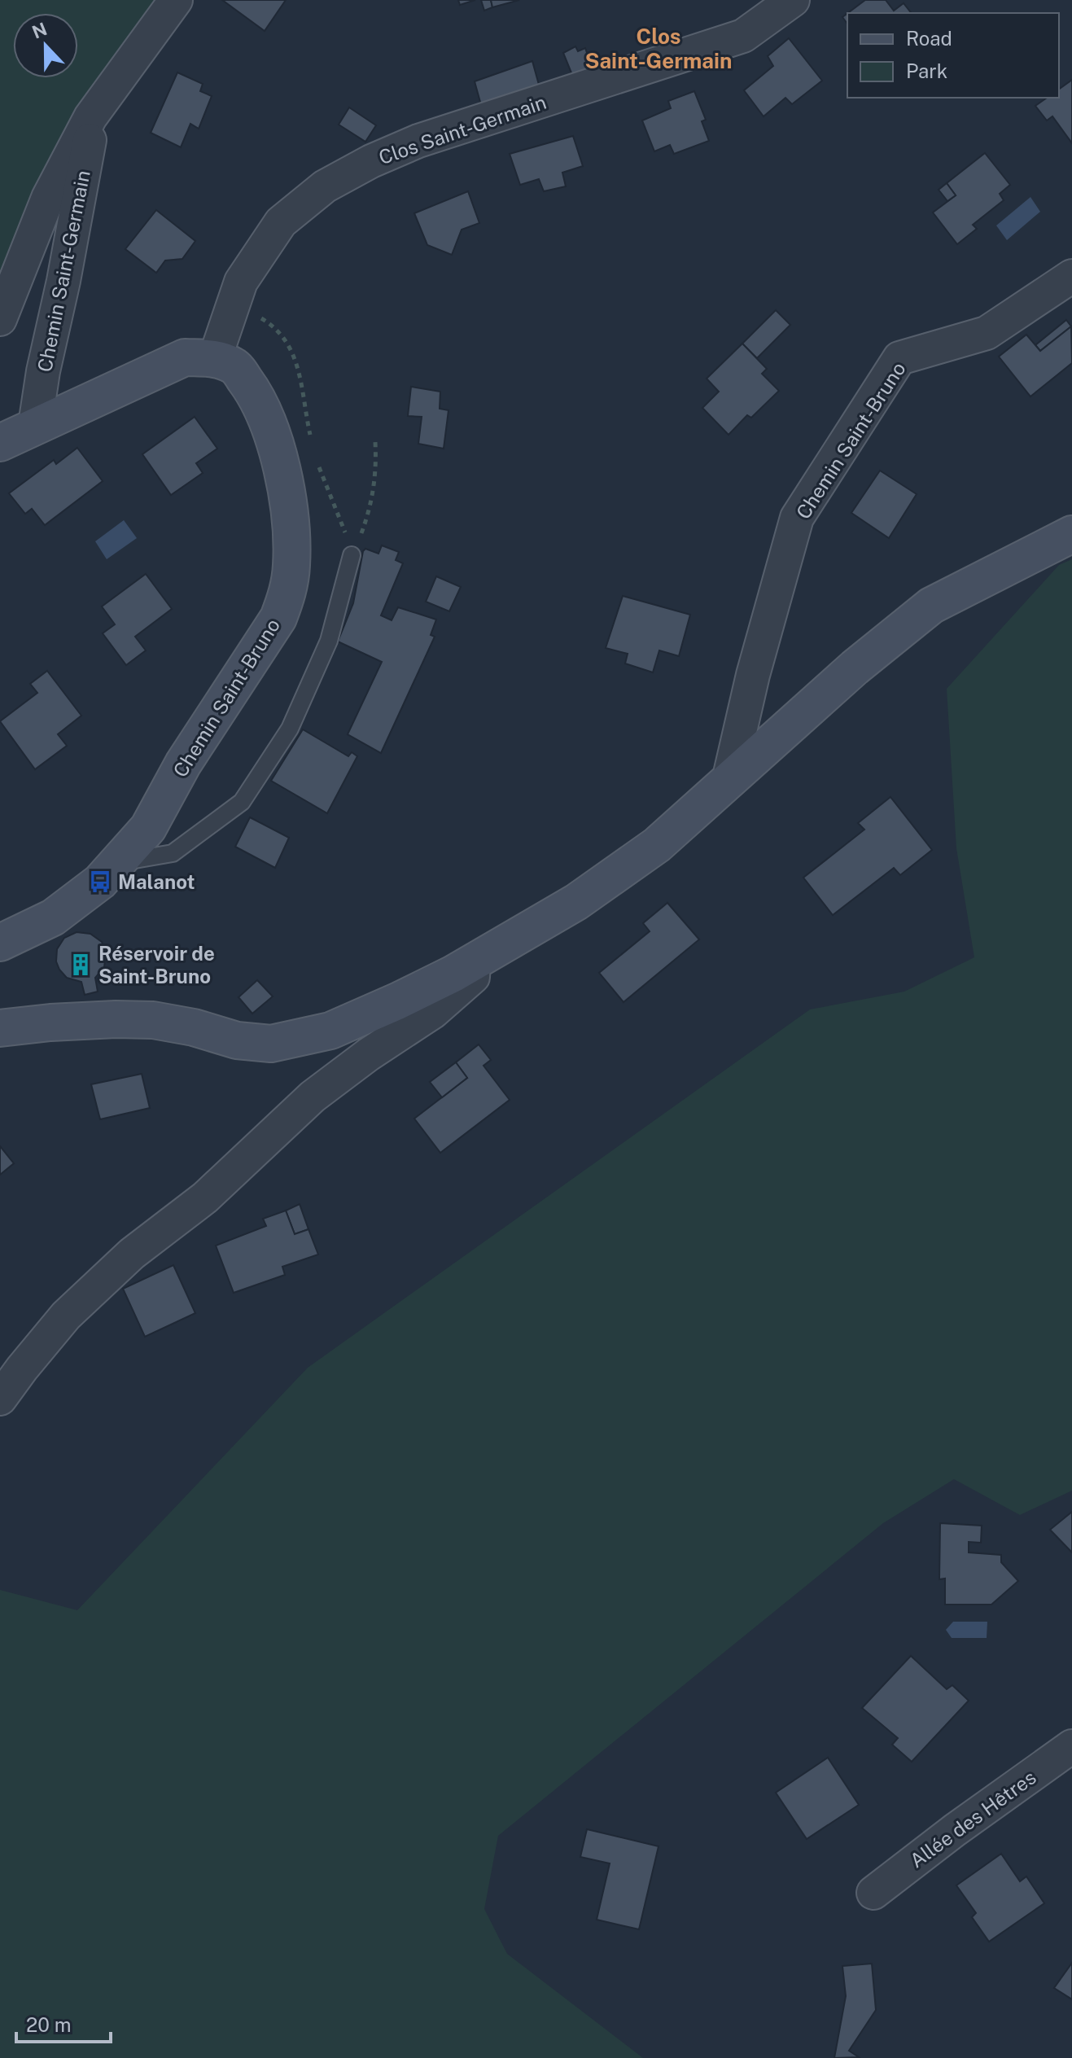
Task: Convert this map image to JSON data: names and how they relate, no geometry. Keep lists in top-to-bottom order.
{
  "streets": {
    "street": [
      "Clos Saint-Germain",
      "Chemin Saint-Germain",
      "Chemin Saint-Bruno",
      "Allée des Hêtres"
    ]
  },
  "crossings": [
    ["Clos Saint-Germain", "Chemin Saint-Bruno"]
  ],
  "districts": ["Clos Saint-Germain"],
  "places": {
    "bus stop": ["Malanot"],
    "building": ["Réservoir de Saint-Bruno"]
  },
  "legend": ["Road", "Park"],
  "scale_bar": "20 m",
  "north": "top"
}
